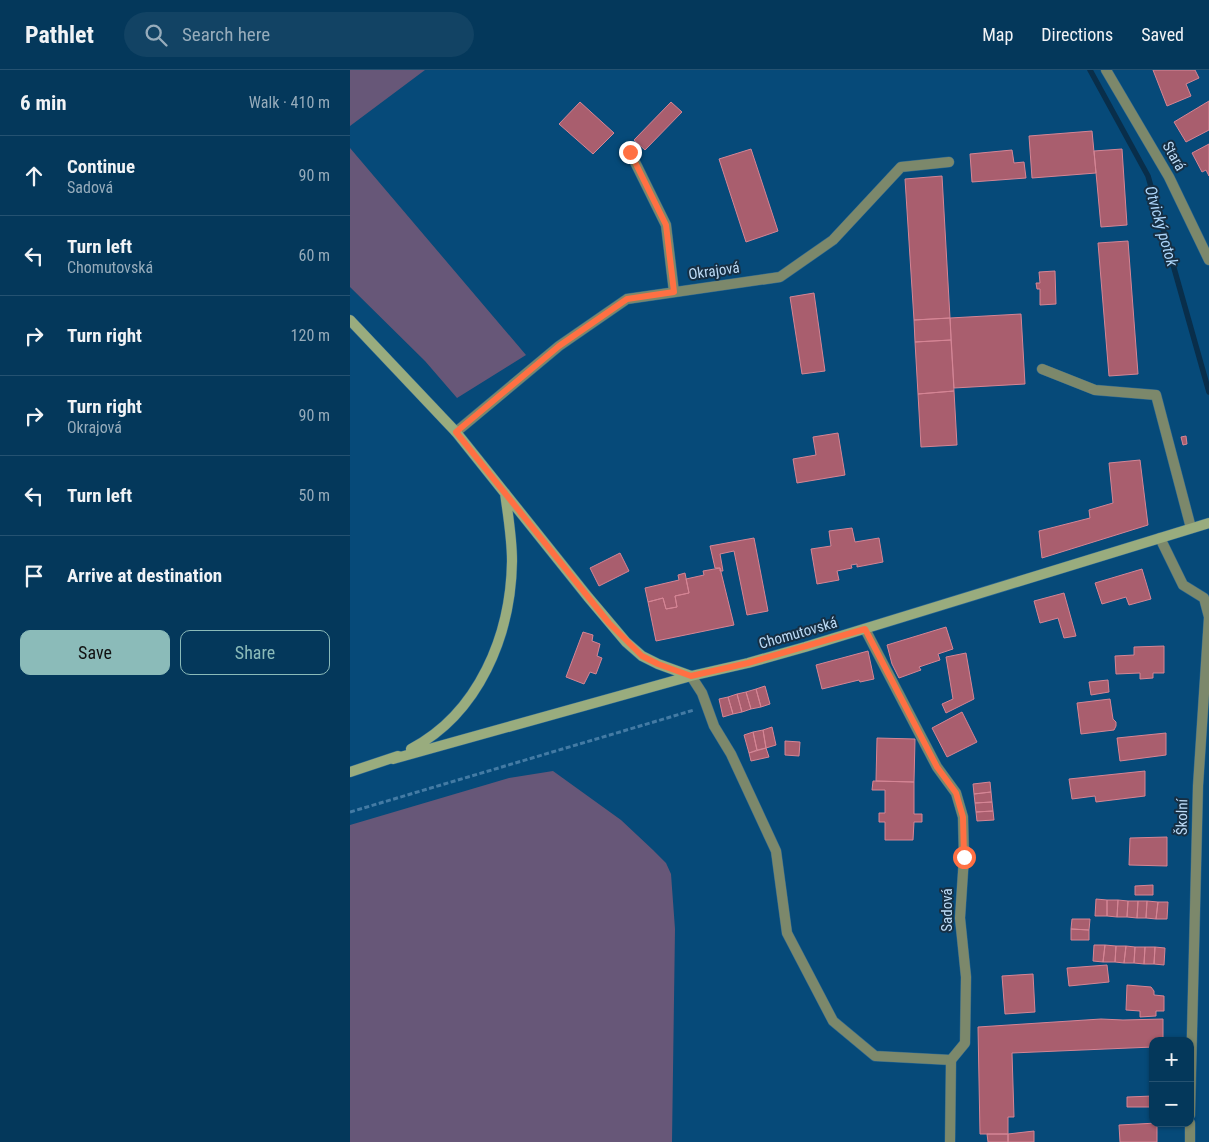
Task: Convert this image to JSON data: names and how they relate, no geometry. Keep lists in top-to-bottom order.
{
  "streets": {
    "main road": ["Chomutovská"],
    "street": [
      "Stará",
      "Okrajová",
      "Školní",
      "Sadová"
    ]
  },
  "crossings": [
    ["Chomutovská", "Školní"],
    ["Chomutovská", "Sadová"]
  ],
  "water": ["Otvický potok"],
  "page": {
    "header": "Pathlet",
    "search": "Search here",
    "nav": ["Map", "Directions", "Saved"],
    "heading": ["6 min", "Walk · 410 m"],
    "list": [
      ["Continue", "Sadová", "90 m"],
      ["Turn left", "Chomutovská", "60 m"],
      ["Turn right", "120 m"],
      ["Turn right", "Okrajová", "90 m"],
      ["Turn left", "50 m"],
      "Arrive at destination"
    ],
    "buttons": ["Save", "Share"],
    "map_buttons": ["+", "−"]
  }
}
